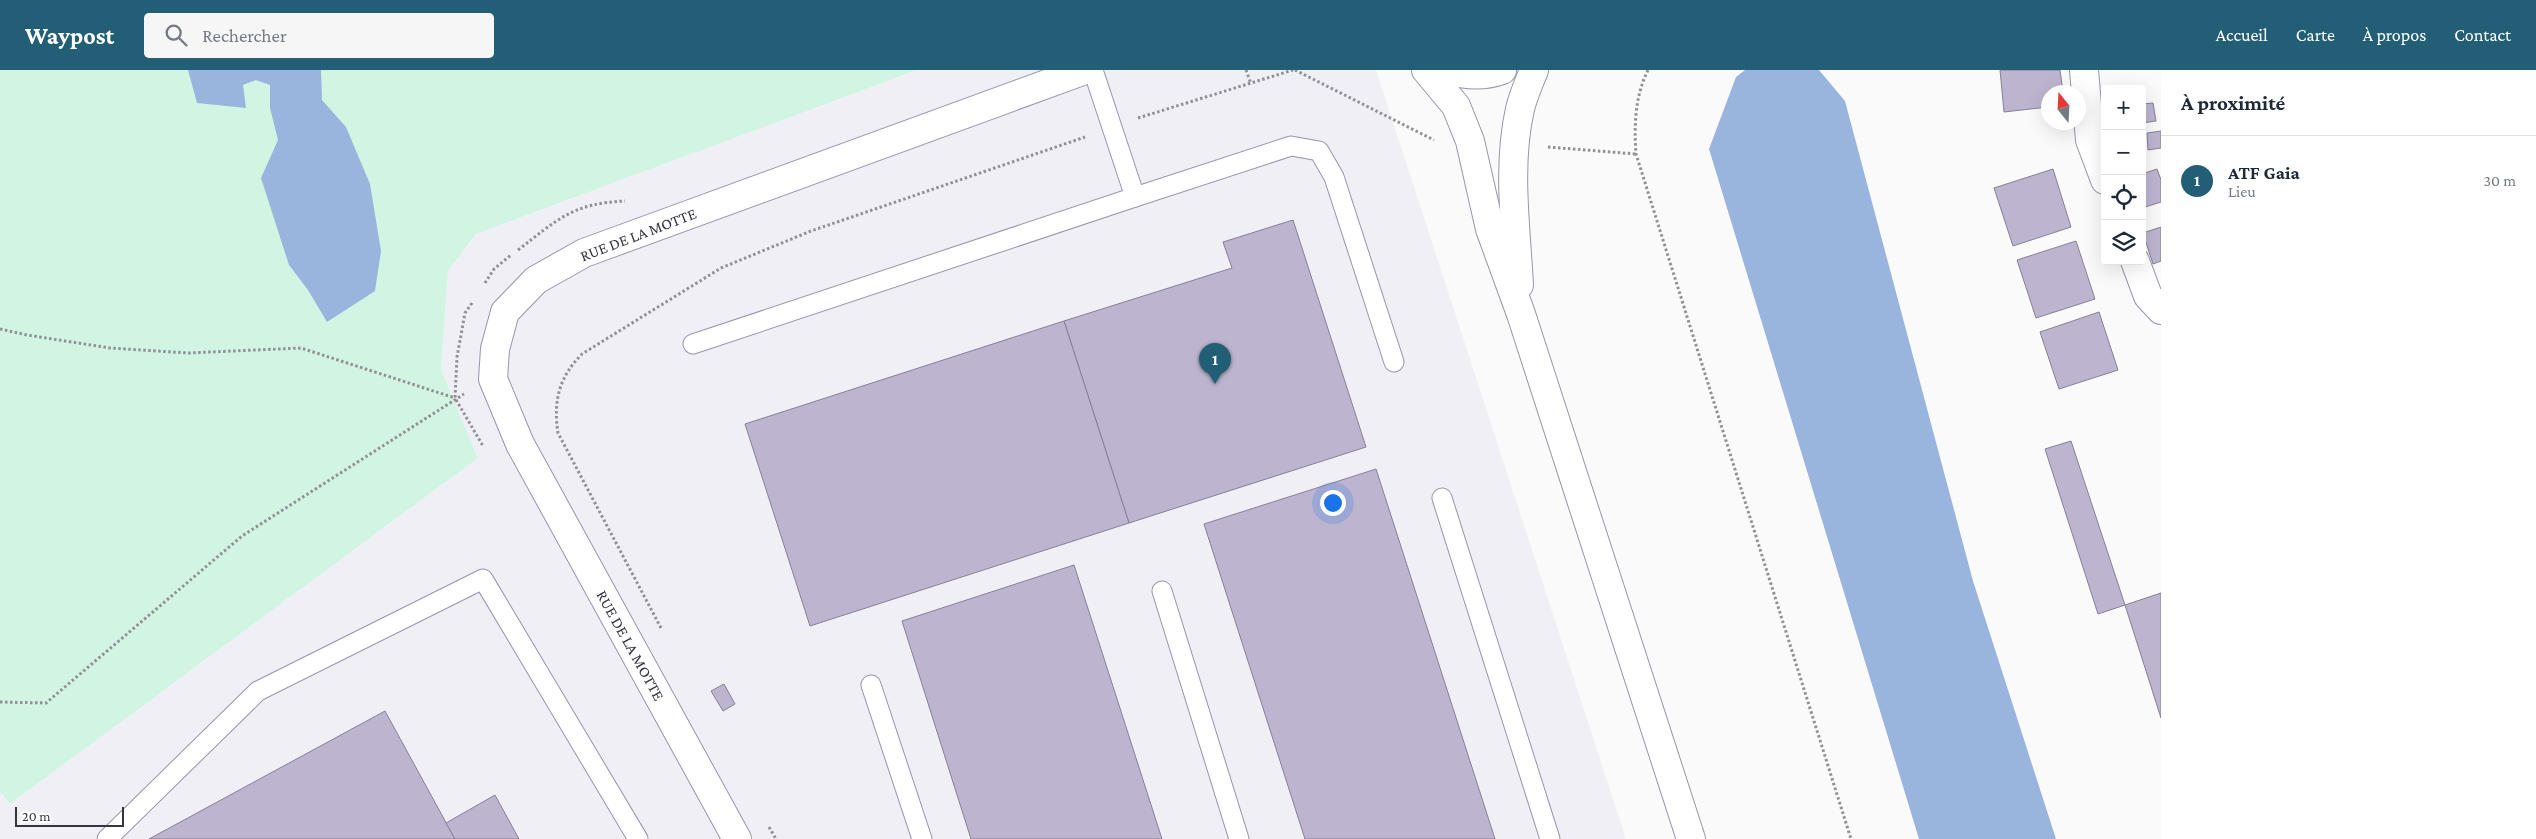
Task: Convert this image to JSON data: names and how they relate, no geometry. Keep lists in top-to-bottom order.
{
  "streets": {
    "street": ["RUE DE LA MOTTE"]
  },
  "scale_bar": "20 m",
  "north": "top",
  "page": {
    "header": "Waypost",
    "search": "Rechercher",
    "nav": [
      "Accueil",
      "Carte",
      "À propos",
      "Contact"
    ],
    "heading": "À proximité",
    "map_buttons": ["+", "−"],
    "list": [
      {
        "mark": "1",
        "name": "ATF Gaia",
        "note": "Lieu",
        "value": "30 m"
      }
    ],
    "pins": "1",
    "scale": "20 m"
  }
}
